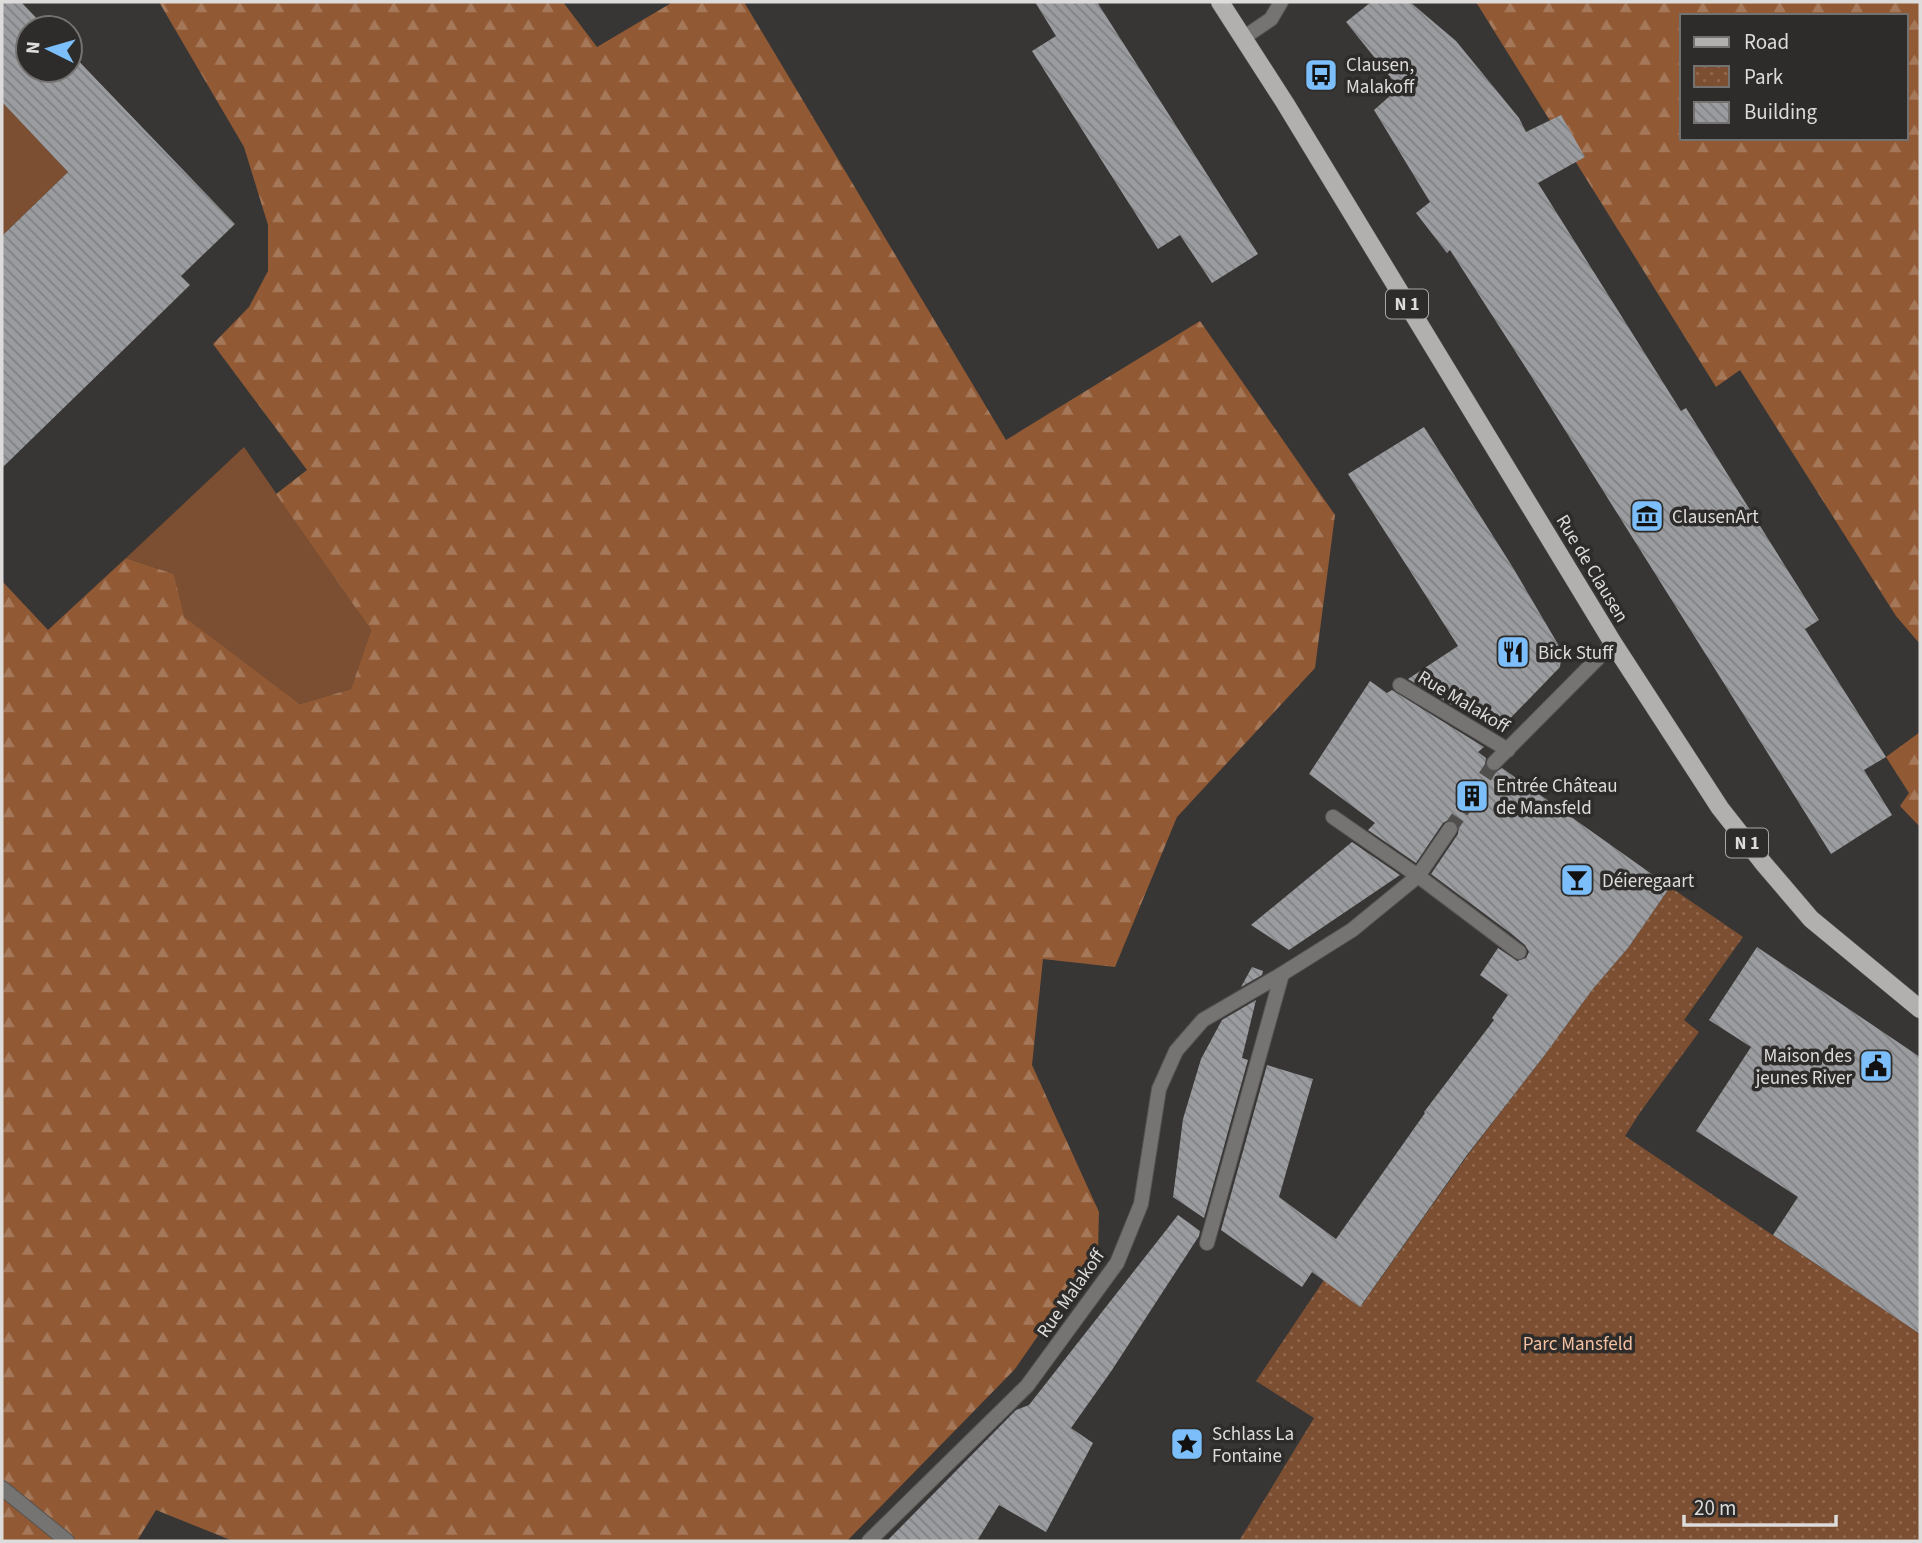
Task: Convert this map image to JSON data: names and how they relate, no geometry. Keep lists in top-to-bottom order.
{
  "streets": {
    "main road": ["N 1", "Rue de Clausen"],
    "street": ["Rue Malakoff"]
  },
  "crossings": [
    ["N 1", "Rue de Clausen"],
    ["Rue de Clausen", "Rue Malakoff"]
  ],
  "parks": ["Parc Mansfeld"],
  "places": {
    "bus stop": ["Clausen, Malakoff"],
    "museum": ["ClausenArt"],
    "restaurant": ["Bick Stuff"],
    "building": ["Entrée Château de Mansfeld"],
    "bar": ["Déieregaart"],
    "public building": ["Maison des jeunes River"],
    "place": ["Schlass La Fontaine"]
  },
  "legend": ["Road", "Park", "Building"],
  "scale_bar": "20 m",
  "north": "left"
}
